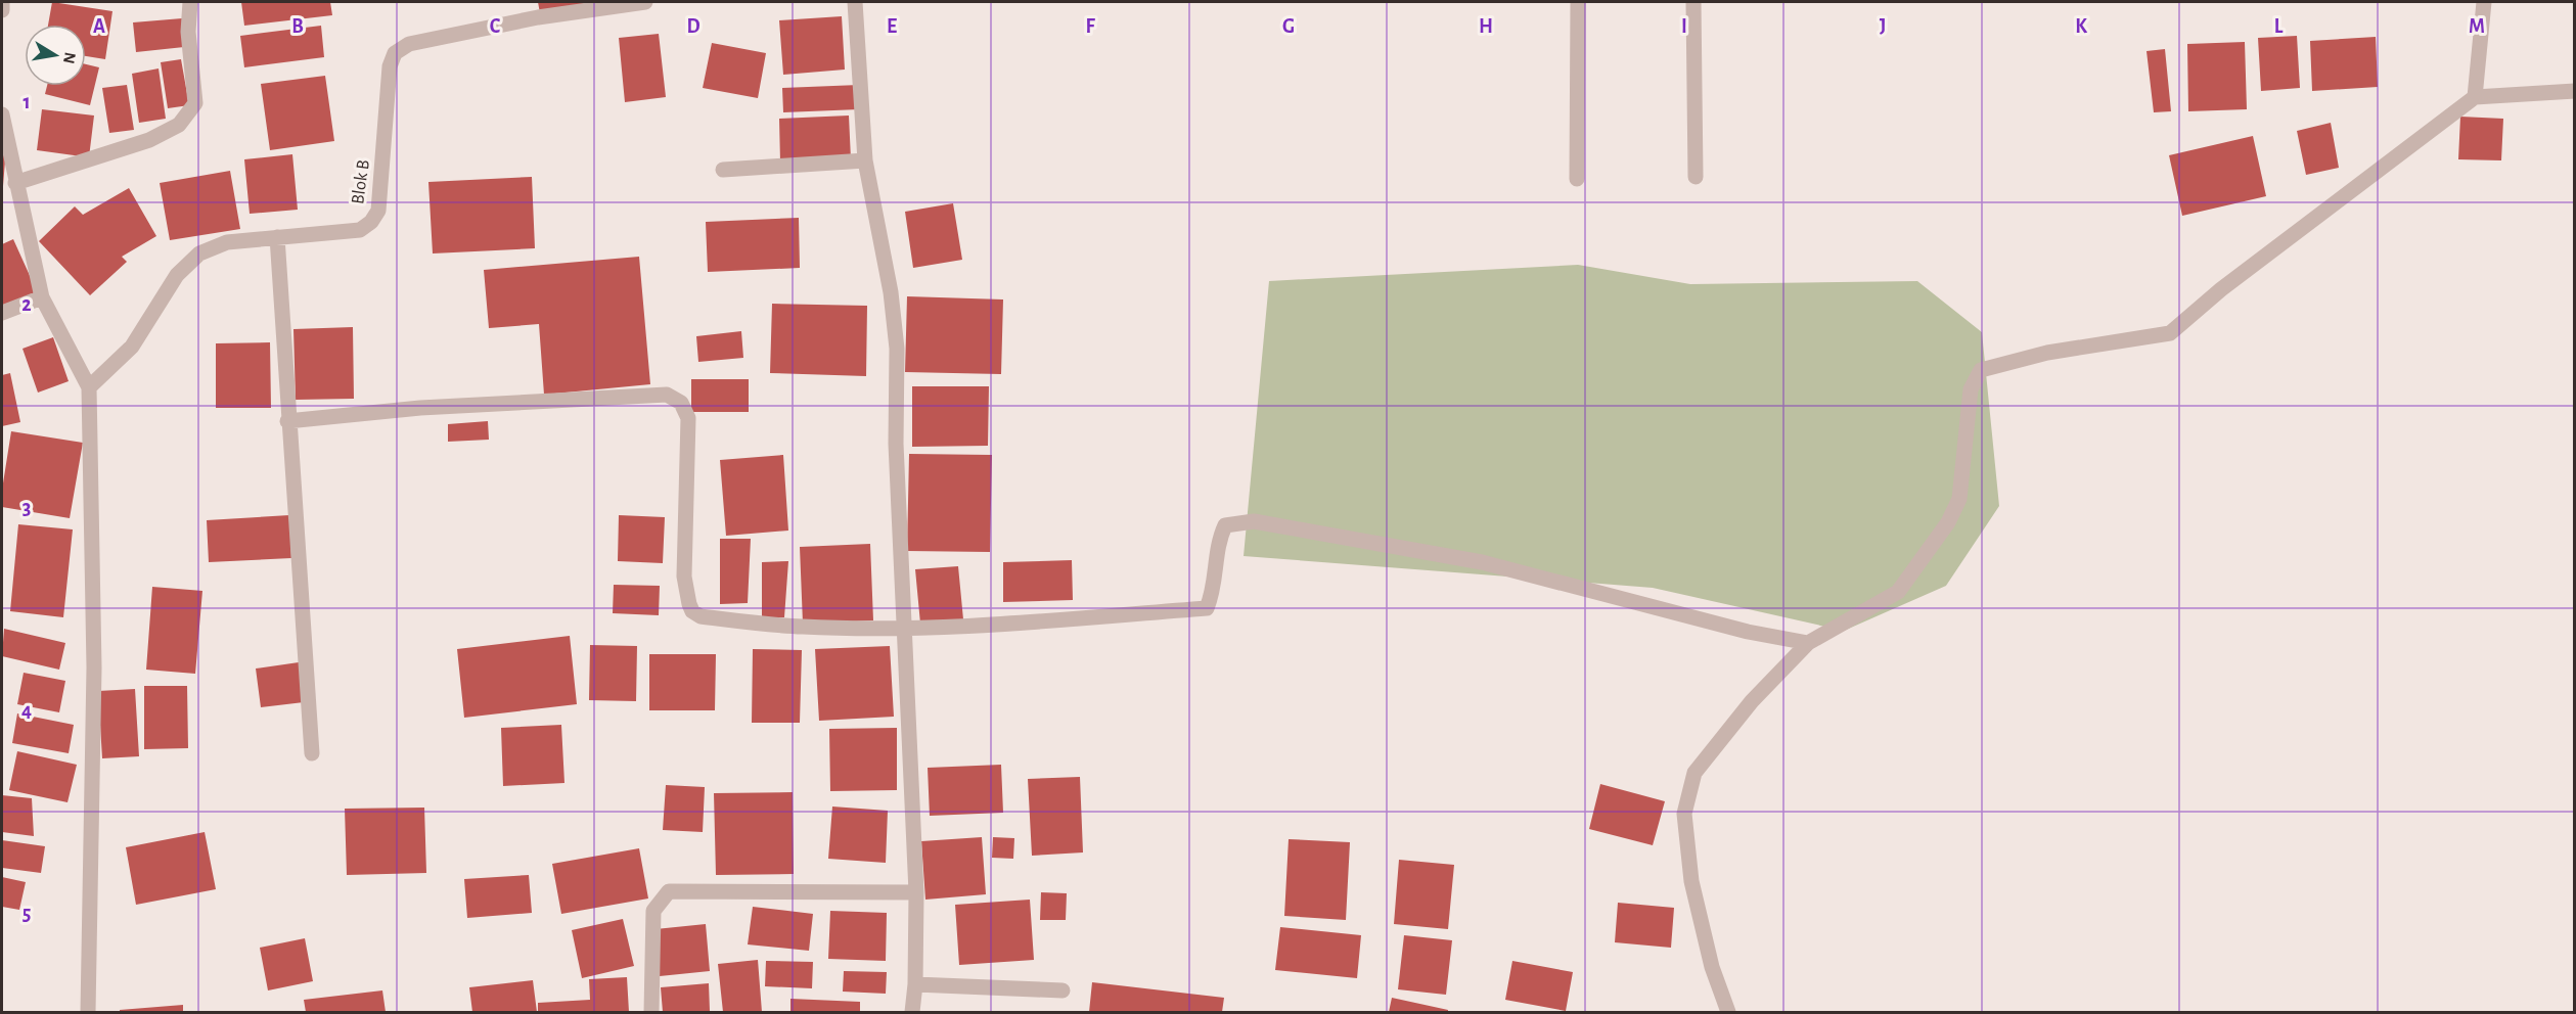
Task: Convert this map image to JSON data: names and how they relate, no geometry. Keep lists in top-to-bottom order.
{
  "streets": {
    "street": ["Blok B"]
  },
  "north": "right",
  "grid": {
    "columns": [
      "A",
      "B",
      "C",
      "D",
      "E",
      "F",
      "G",
      "H",
      "I",
      "J",
      "K",
      "L",
      "M"
    ],
    "rows": [
      "1",
      "2",
      "3",
      "4",
      "5"
    ]
  }
}
